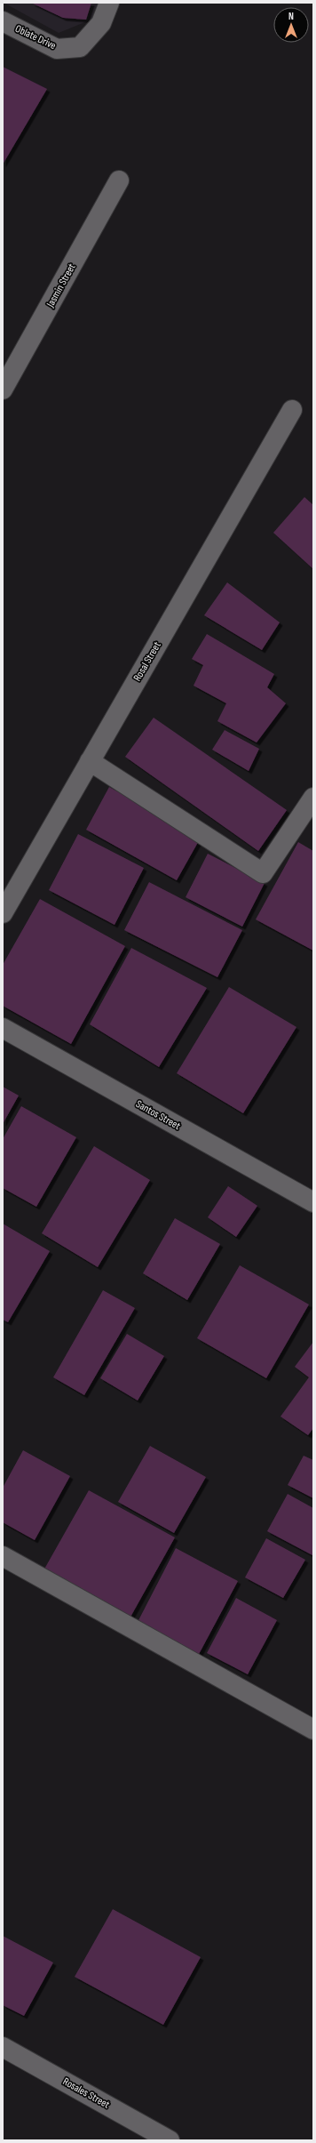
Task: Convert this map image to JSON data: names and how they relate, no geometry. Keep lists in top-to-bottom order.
{
  "streets": {
    "street": [
      "Oblate Drive",
      "Jasmin Street",
      "Rosal Street",
      "Santos Street",
      "Rosales Street"
    ]
  },
  "north": "top"
}
